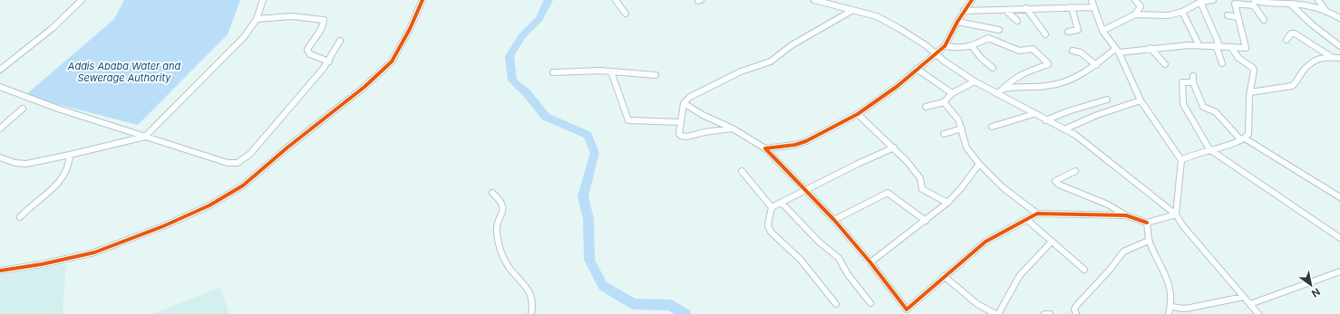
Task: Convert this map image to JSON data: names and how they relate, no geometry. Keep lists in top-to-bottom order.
{
  "water": ["Addis Ababa Water and Sewerage Authority"],
  "north": "bottom right"
}
